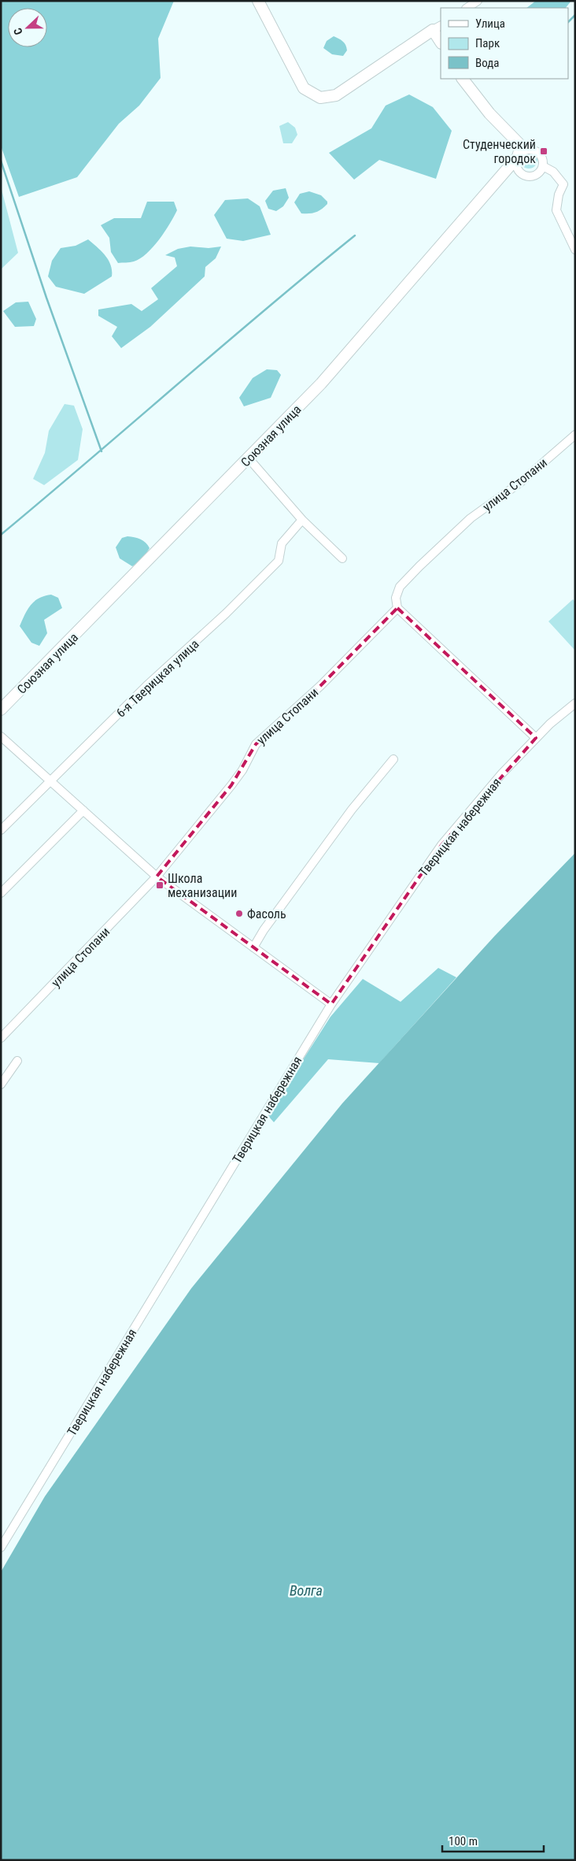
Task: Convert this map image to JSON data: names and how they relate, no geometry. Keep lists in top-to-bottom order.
{
  "streets": {
    "street": [
      "Союзная улица",
      "улица Стопани",
      "6-я Тверицкая улица",
      "Тверицкая набережная"
    ]
  },
  "water": ["Волга"],
  "places": {
    "transit": ["Студенческий городок", "Школа механизации"],
    "other": ["Фасоль"]
  },
  "legend": ["Улица", "Парк", "Вода"],
  "scale_bar": "100 m",
  "north": "left"
}
